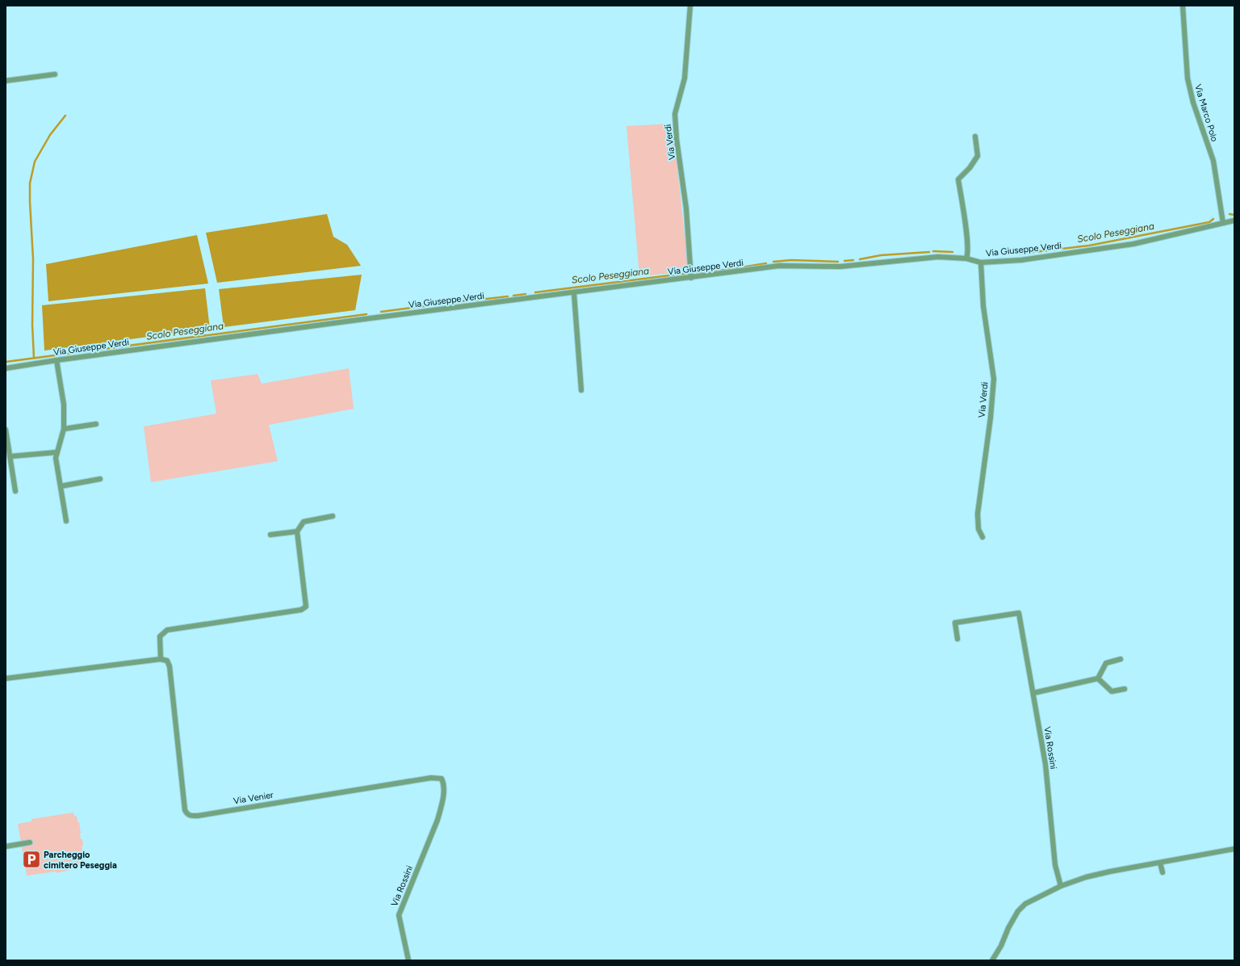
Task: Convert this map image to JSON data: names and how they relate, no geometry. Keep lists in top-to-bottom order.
{
  "streets": {
    "street": [
      "Via Marco Polo",
      "Via Verdi",
      "Via Giuseppe Verdi",
      "Via Rossini",
      "Via Venier"
    ]
  },
  "crossings": [
    ["Via Marco Polo", "Via Giuseppe Verdi"],
    ["Via Verdi", "Via Giuseppe Verdi"],
    ["Via Rossini", "Via Venier"]
  ],
  "water": ["Scolo Peseggiana"],
  "places": {
    "parking": ["Parcheggio cimitero Peseggia"]
  }
}
